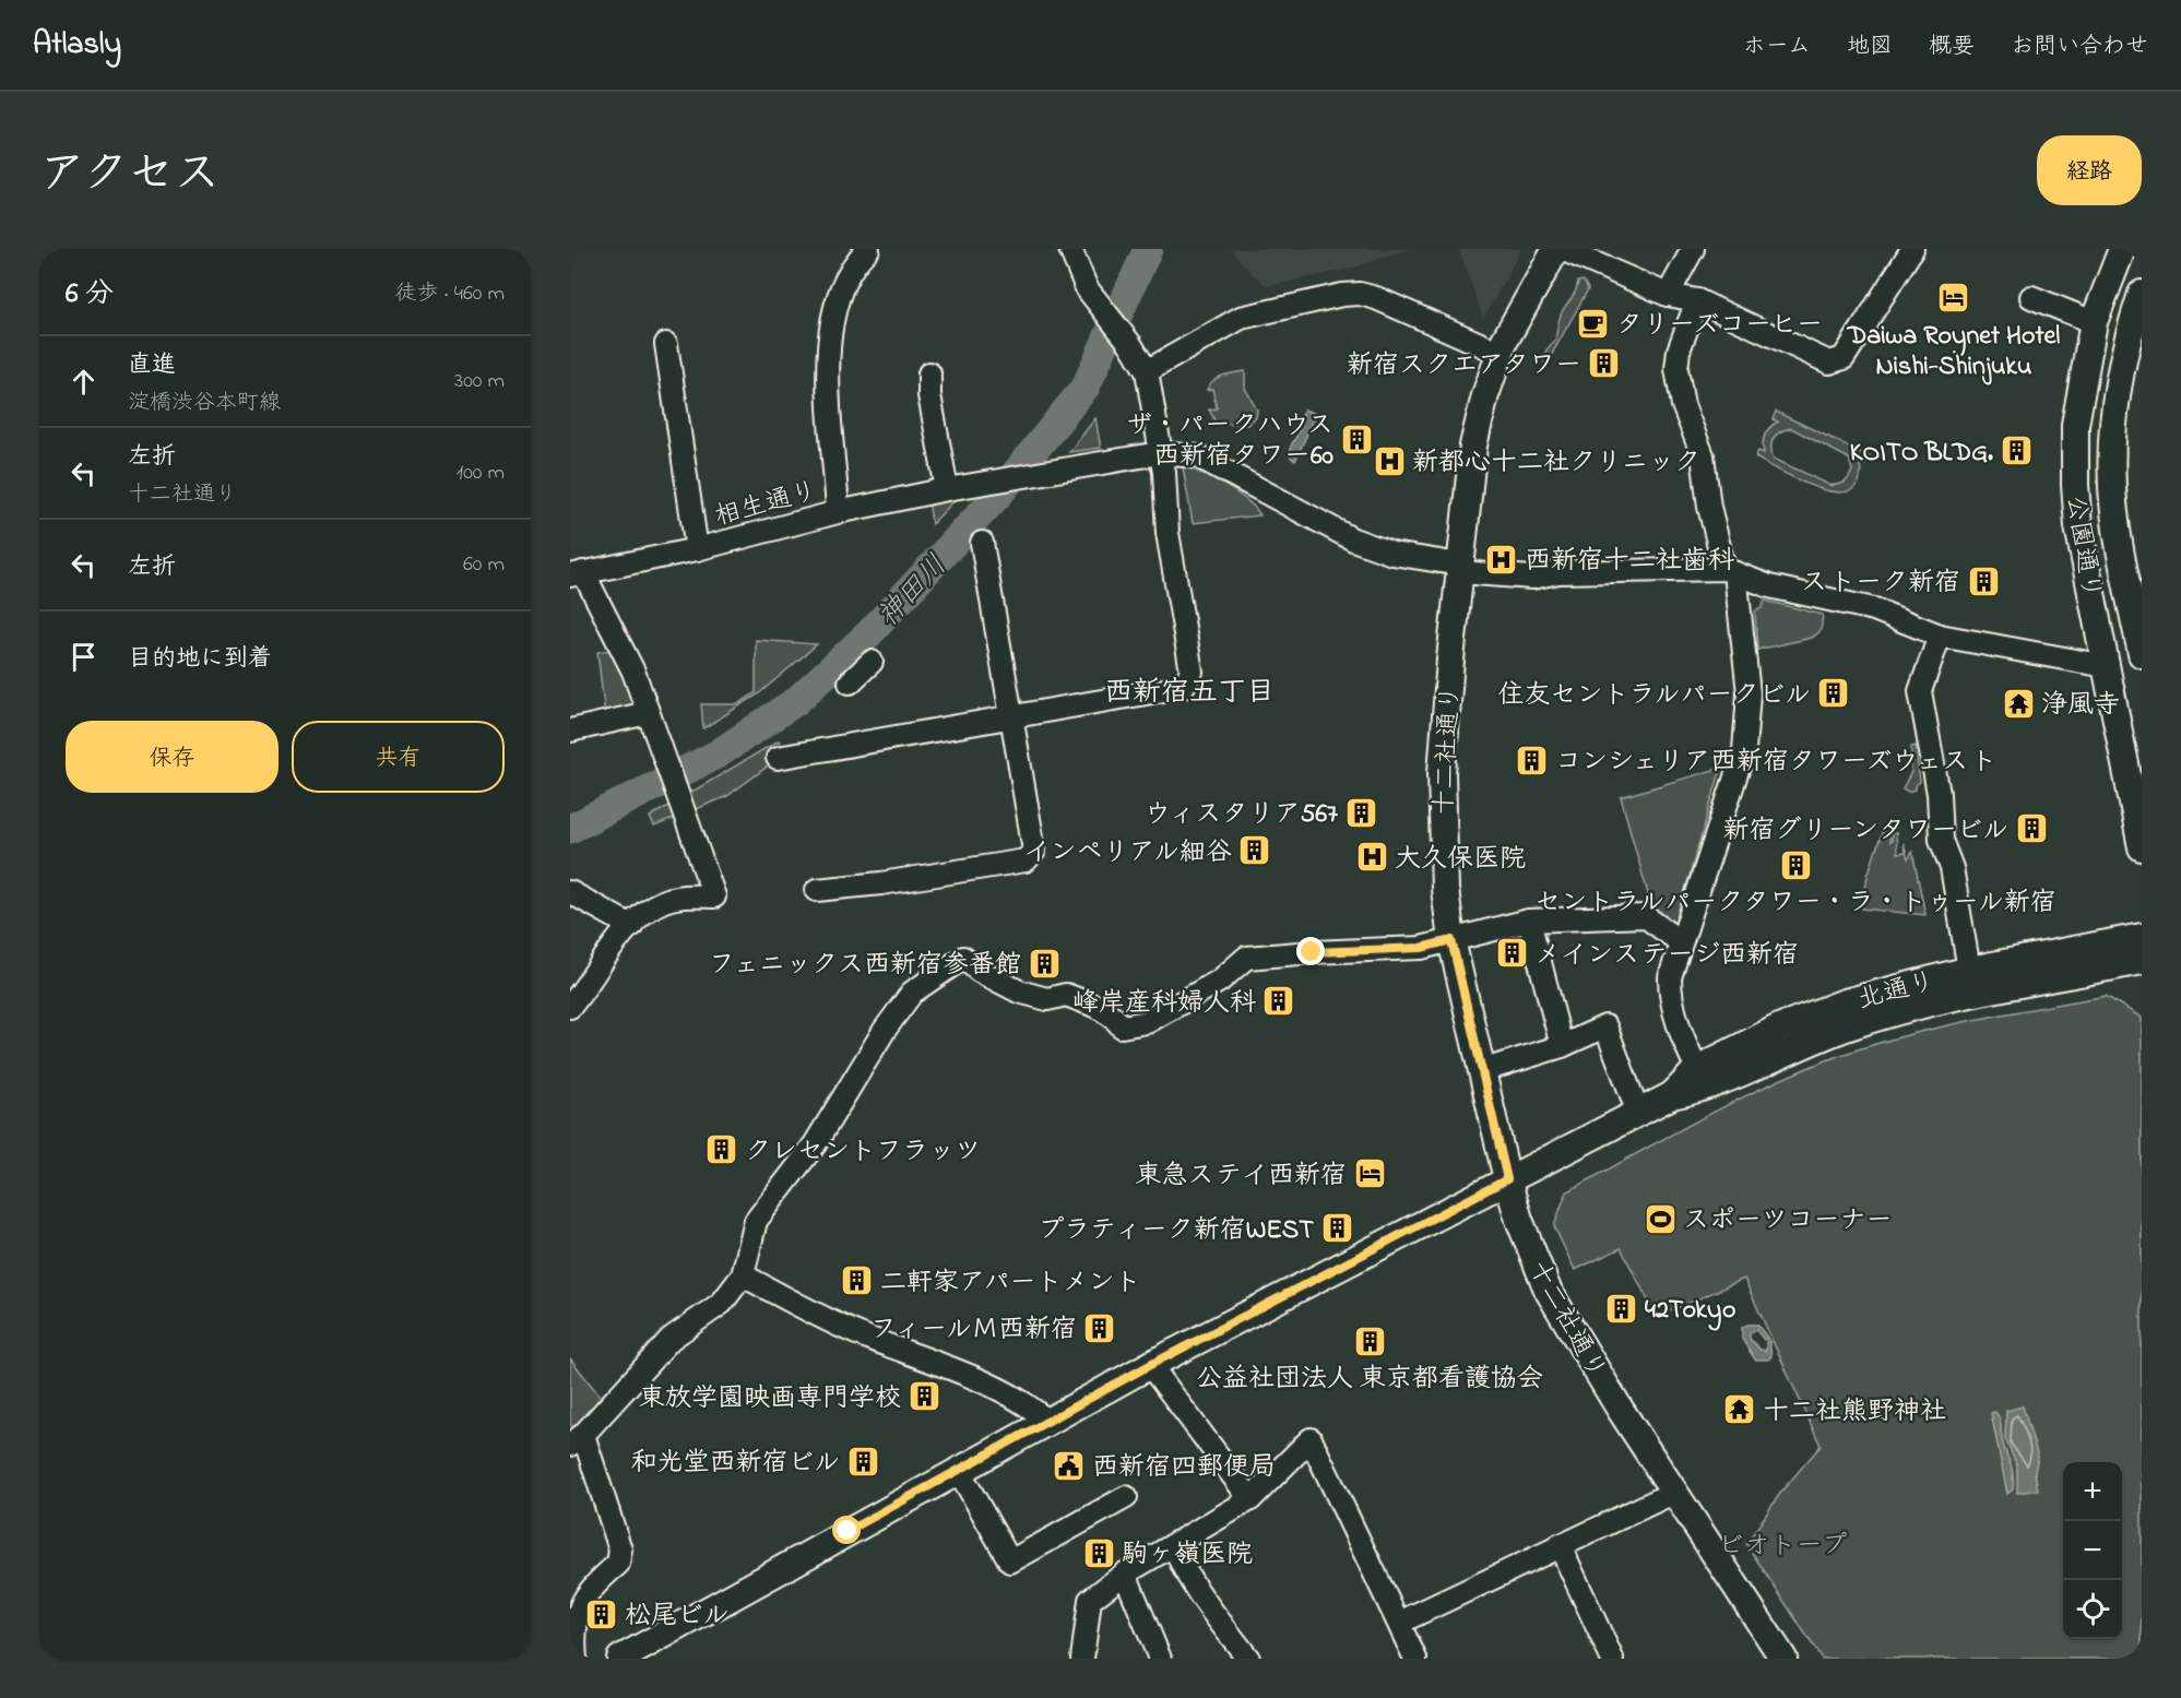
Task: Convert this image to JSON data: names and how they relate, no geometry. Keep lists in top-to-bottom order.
{
  "streets": {
    "main road": ["公園通り", "十二社通り", "北通り"],
    "street": ["相生通り"]
  },
  "crossings": [
    ["十二社通り", "北通り"]
  ],
  "districts": ["西新宿五丁目"],
  "water": ["神田川"],
  "parks": ["ビオトープ"],
  "places": {
    "hotel": ["Daiwa Roynet Hotel Nishi-Shinjuku", "東急ステイ西新宿"],
    "cafe": ["タリーズコーヒー"],
    "building": [
      "新宿スクエアタワー",
      "ザ・パークハウス 西新宿タワー60",
      "KOITO BLDG.",
      "ストーク新宿",
      "住友セントラルパークビル",
      "コンシェリア西新宿タワーズウェスト",
      "ウィスタリア567",
      "新宿グリーンタワービル",
      "インペリアル細谷",
      "セントラルパークタワー・ラ・トゥール新宿",
      "メインステージ西新宿",
      "フェニックス西新宿参番館",
      "峰岸産科婦人科",
      "クレセントフラッツ",
      "プラティーク新宿WEST",
      "二軒家アパートメント",
      "42Tokyo",
      "フィールＭ西新宿",
      "公益社団法人 東京都看護協会",
      "東放学園映画専門学校",
      "和光堂西新宿ビル",
      "駒ヶ嶺医院",
      "松尾ビル"
    ],
    "hospital": ["新都心十二社クリニック", "西新宿十二社歯科", "大久保医院"],
    "temple": ["浄風寺", "十二社熊野神社"],
    "sports": ["スポーツコーナー"],
    "public building": ["西新宿四郵便局"]
  },
  "page": {
    "header": "Atlasly",
    "nav": [
      "ホーム",
      "地図",
      "概要",
      "お問い合わせ"
    ],
    "title": "アクセス",
    "buttons": [
      "経路",
      ["保存", "共有"]
    ],
    "heading": ["6 分", "徒歩 · 460 m"],
    "list": [
      ["直進", "淀橋渋谷本町線", "300 m"],
      ["左折", "十二社通り", "100 m"],
      ["左折", "60 m"],
      "目的地に到着"
    ],
    "map_buttons": ["+", "−"]
  }
}
